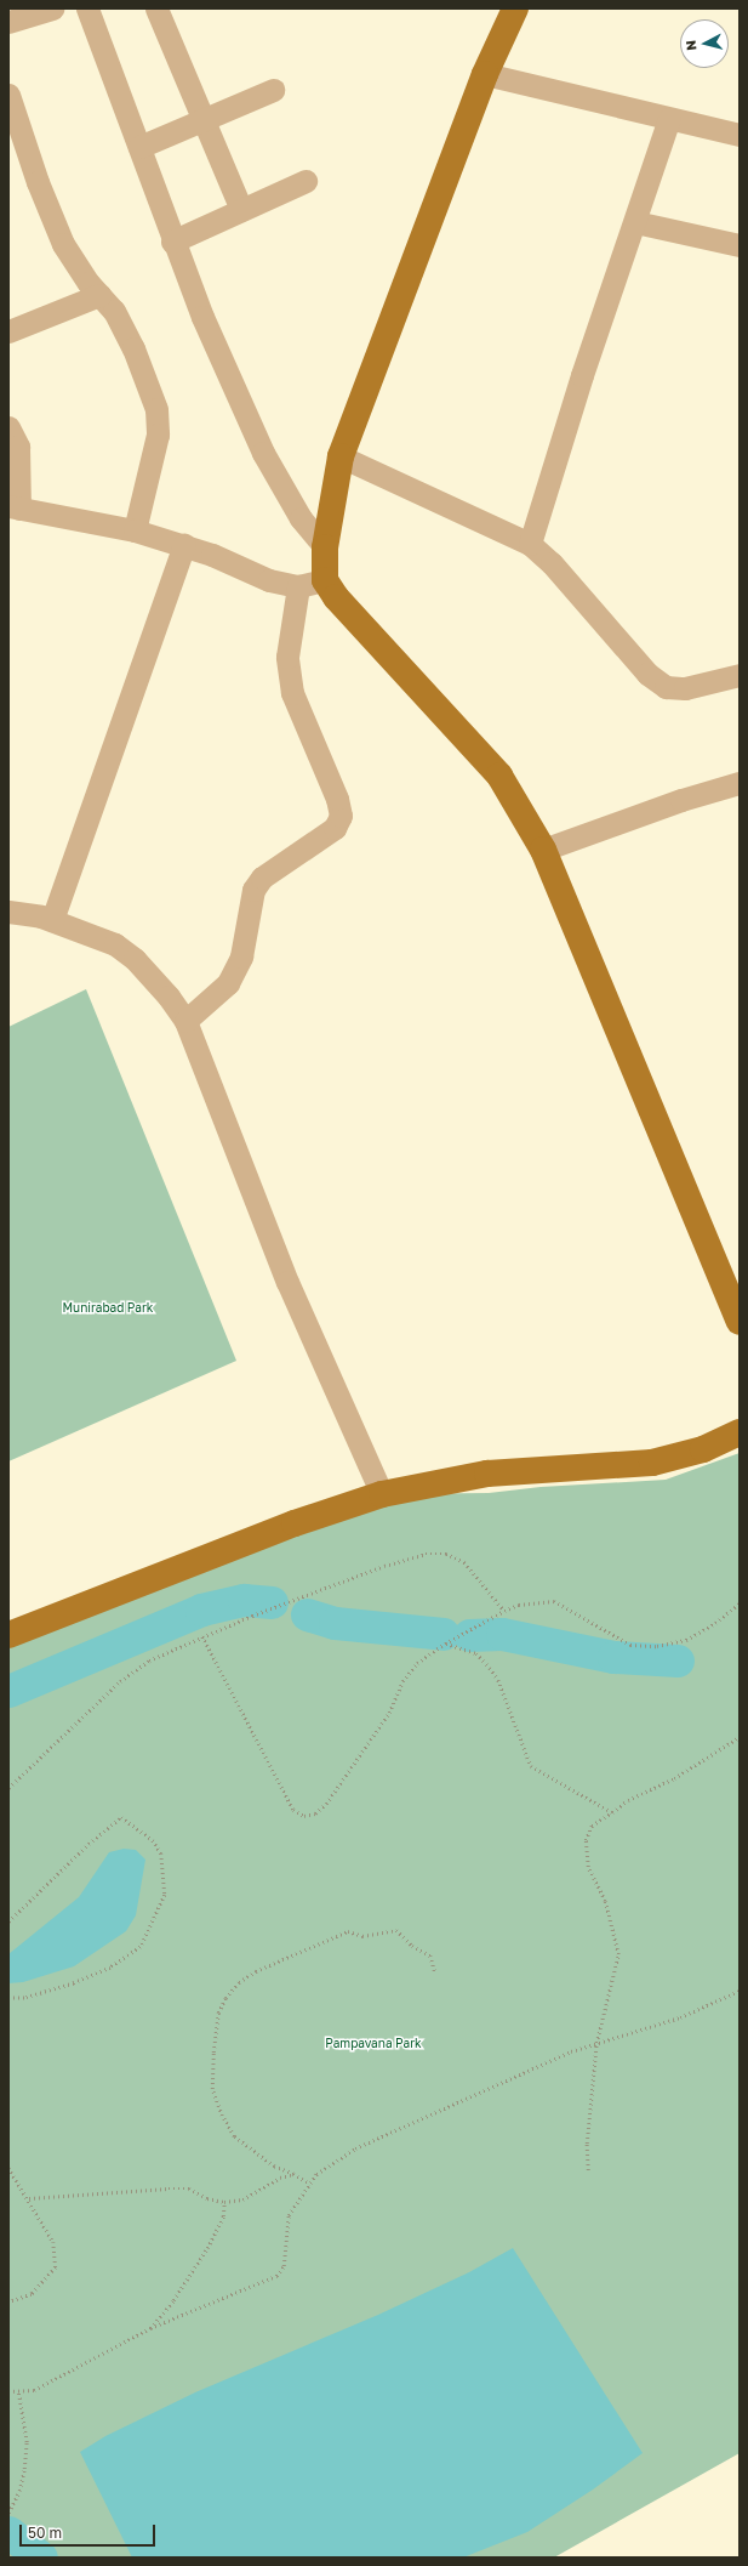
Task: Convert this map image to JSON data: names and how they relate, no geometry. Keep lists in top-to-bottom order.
{
  "parks": ["Munirabad Park", "Pampavana Park"],
  "scale_bar": "50 m",
  "north": "left"
}
